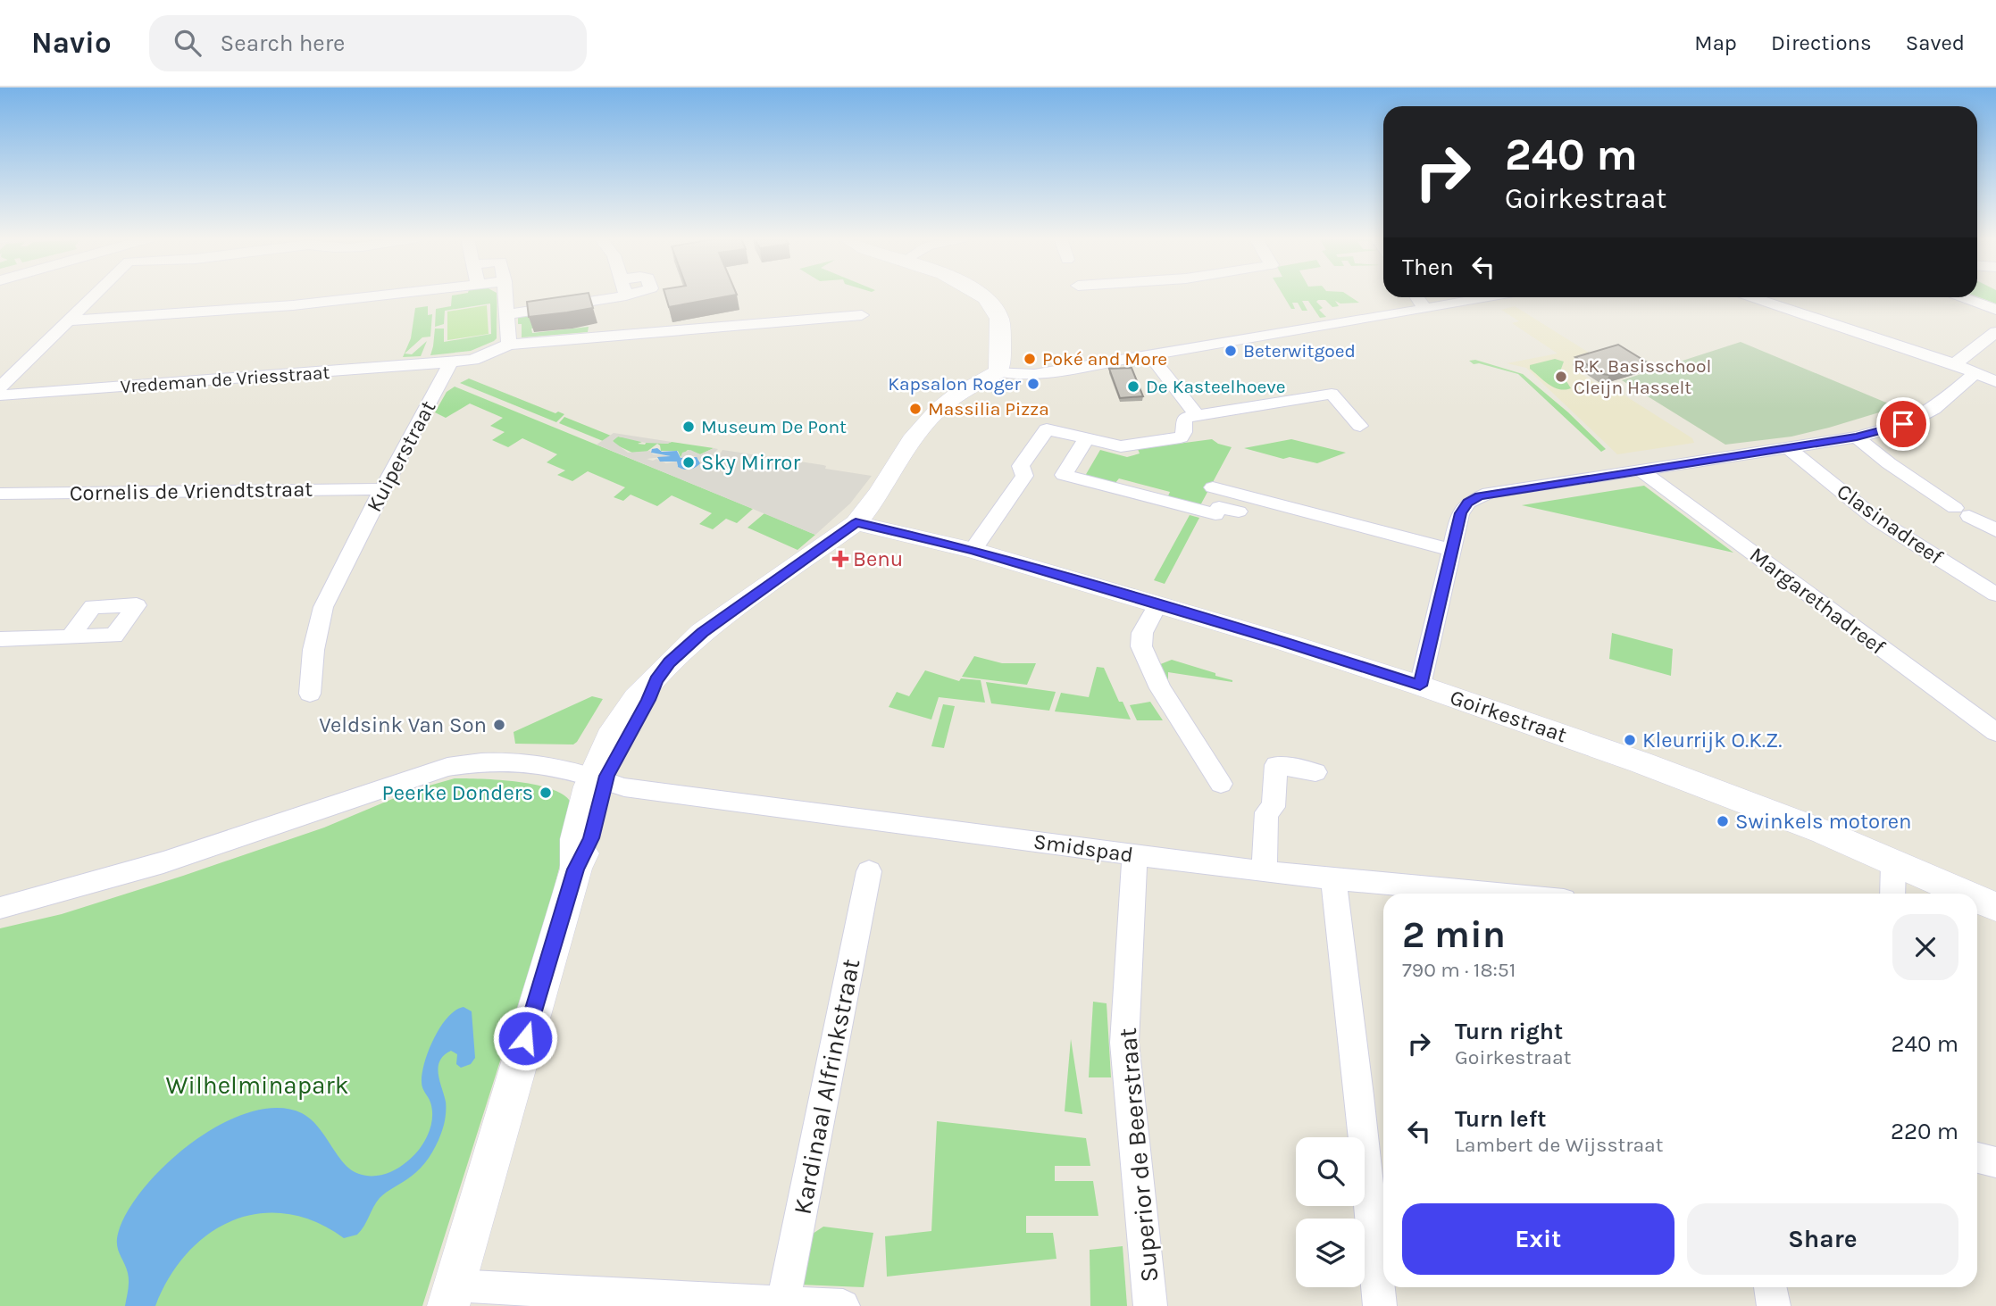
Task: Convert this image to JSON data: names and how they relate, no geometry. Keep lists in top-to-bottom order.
{
  "streets": {
    "street": [
      "Vredeman de Vriesstraat",
      "Kuiperstraat",
      "Cornelis de Vriendtstraat",
      "Clasinadreef",
      "Margarethadreef",
      "Goirkestraat",
      "Smidspad",
      "Kardinaal Alfrinkstraat",
      "Superior de Beerstraat"
    ]
  },
  "crossings": [
    ["Vredeman de Vriesstraat", "Kuiperstraat"],
    ["Kuiperstraat", "Cornelis de Vriendtstraat"],
    ["Smidspad", "Superior de Beerstraat"]
  ],
  "parks": ["Wilhelminapark"],
  "places": {
    "other": [
      "Beterwitgoed",
      "Poké and More",
      "R.K. Basisschool Cleijn Hasselt",
      "Kapsalon Roger",
      "De Kasteelhoeve",
      "Massilia Pizza",
      "Museum De Pont",
      "Sky Mirror",
      "Veldsink Van Son",
      "Kleurrijk O.K.Z.",
      "Peerke Donders",
      "Swinkels motoren"
    ],
    "health": ["Benu"]
  },
  "page": {
    "header": "Navio",
    "search": "Search here",
    "nav": ["Map", "Directions", "Saved"],
    "turn": ["240 m", "Goirkestraat"],
    "then": "Then",
    "heading": ["2 min", "790 m · 18:51"],
    "list": [
      {
        "name": "Turn right",
        "note": "Goirkestraat",
        "value": "240 m"
      },
      {
        "name": "Turn left",
        "note": "Lambert de Wijsstraat",
        "value": "220 m"
      }
    ],
    "buttons": ["Exit", "Share"]
  }
}
